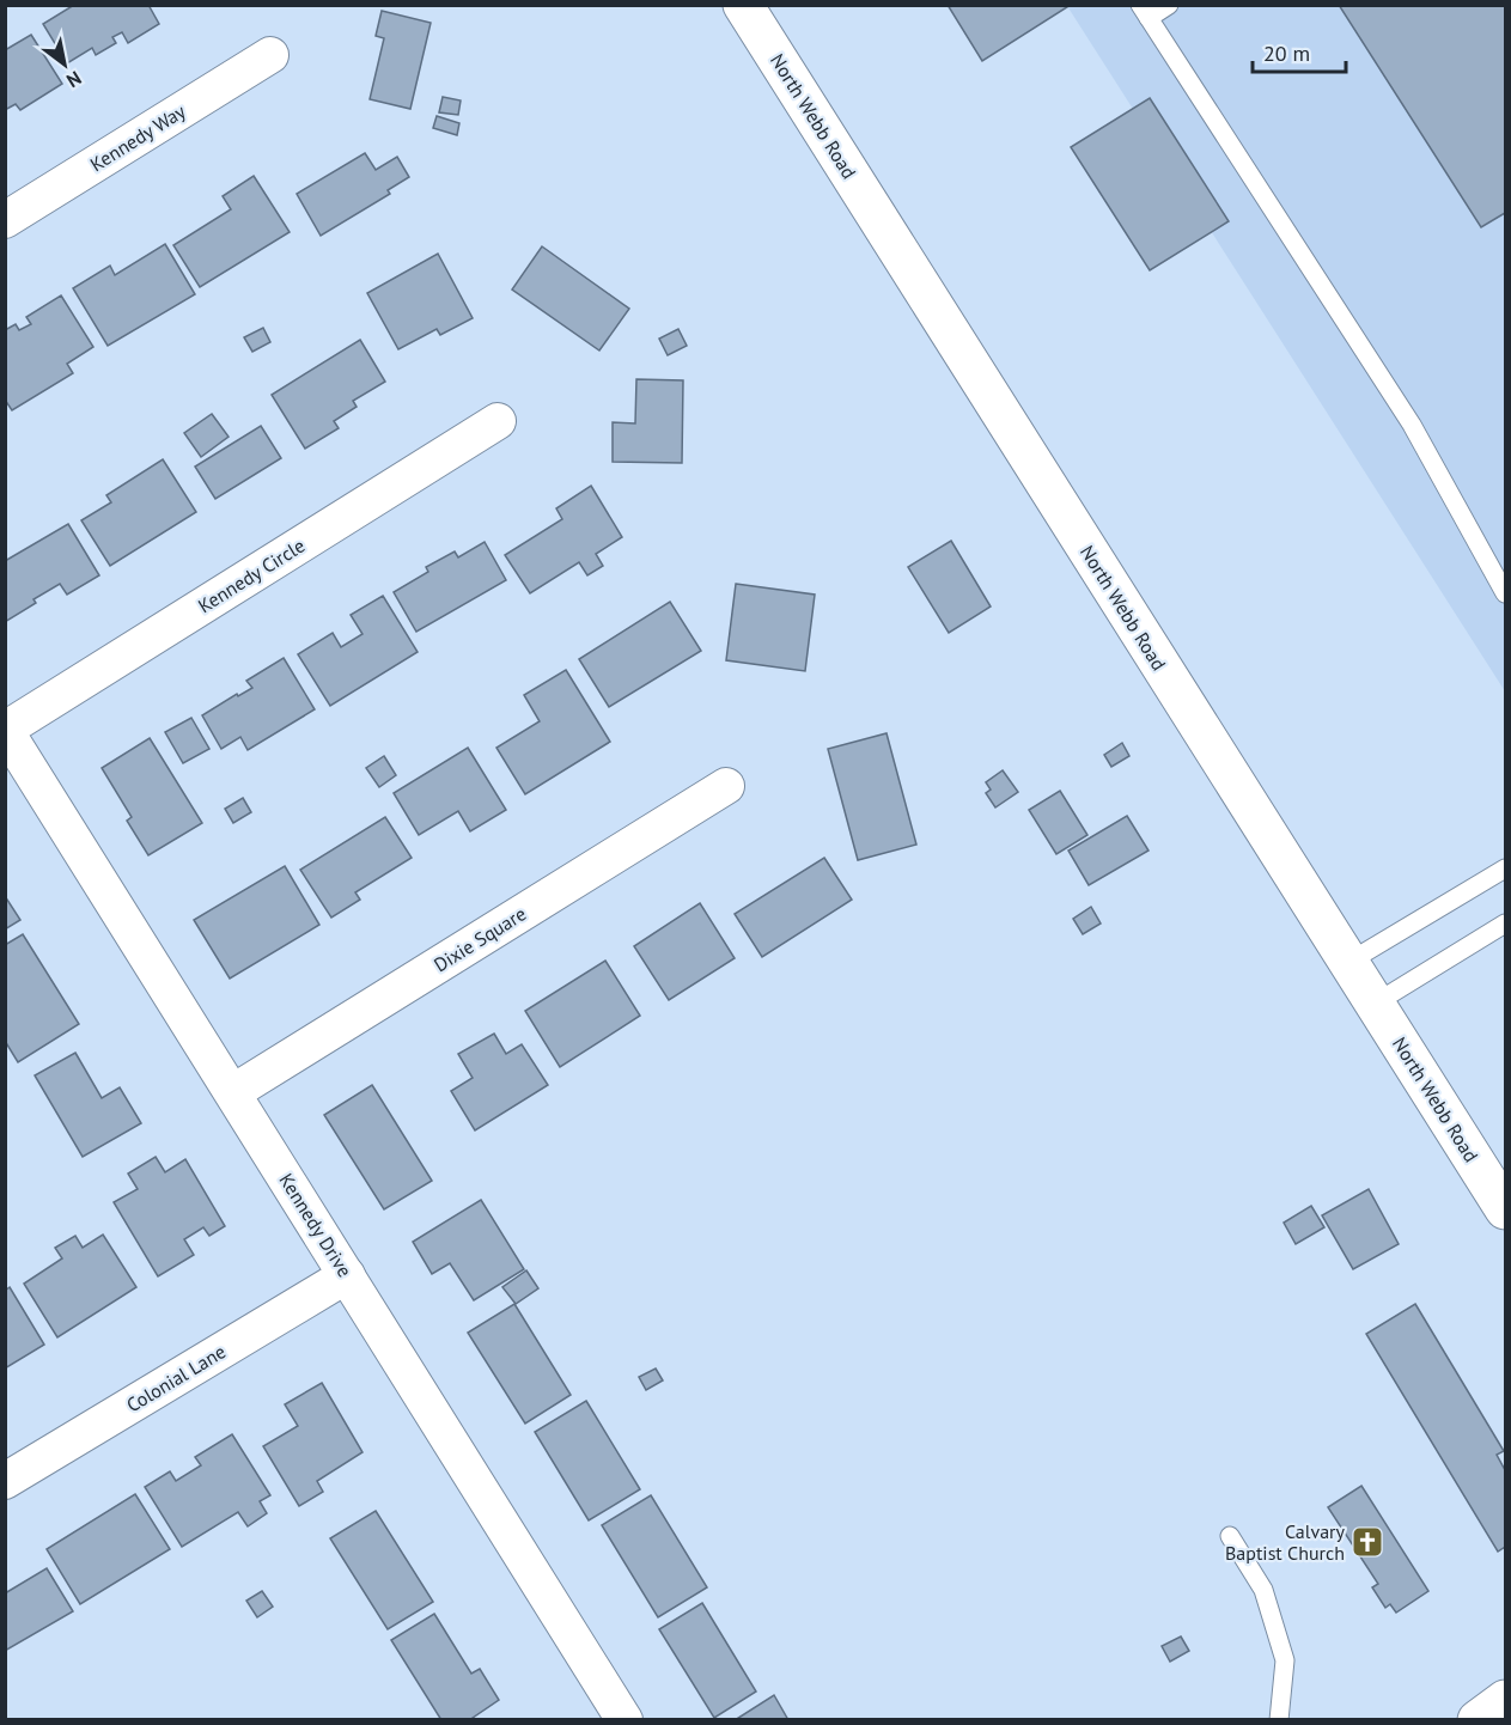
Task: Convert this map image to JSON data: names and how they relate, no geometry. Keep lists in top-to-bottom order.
{
  "streets": {
    "main road": ["North Webb Road"],
    "street": [
      "Kennedy Way",
      "Kennedy Circle",
      "Dixie Square",
      "Kennedy Drive",
      "Colonial Lane"
    ]
  },
  "crossings": [
    ["Kennedy Circle", "Kennedy Drive"],
    ["Dixie Square", "Kennedy Drive"],
    ["Kennedy Drive", "Colonial Lane"]
  ],
  "places": {
    "church": ["Calvary Baptist Church"]
  },
  "scale_bar": "20 m",
  "north": "bottom right"
}
